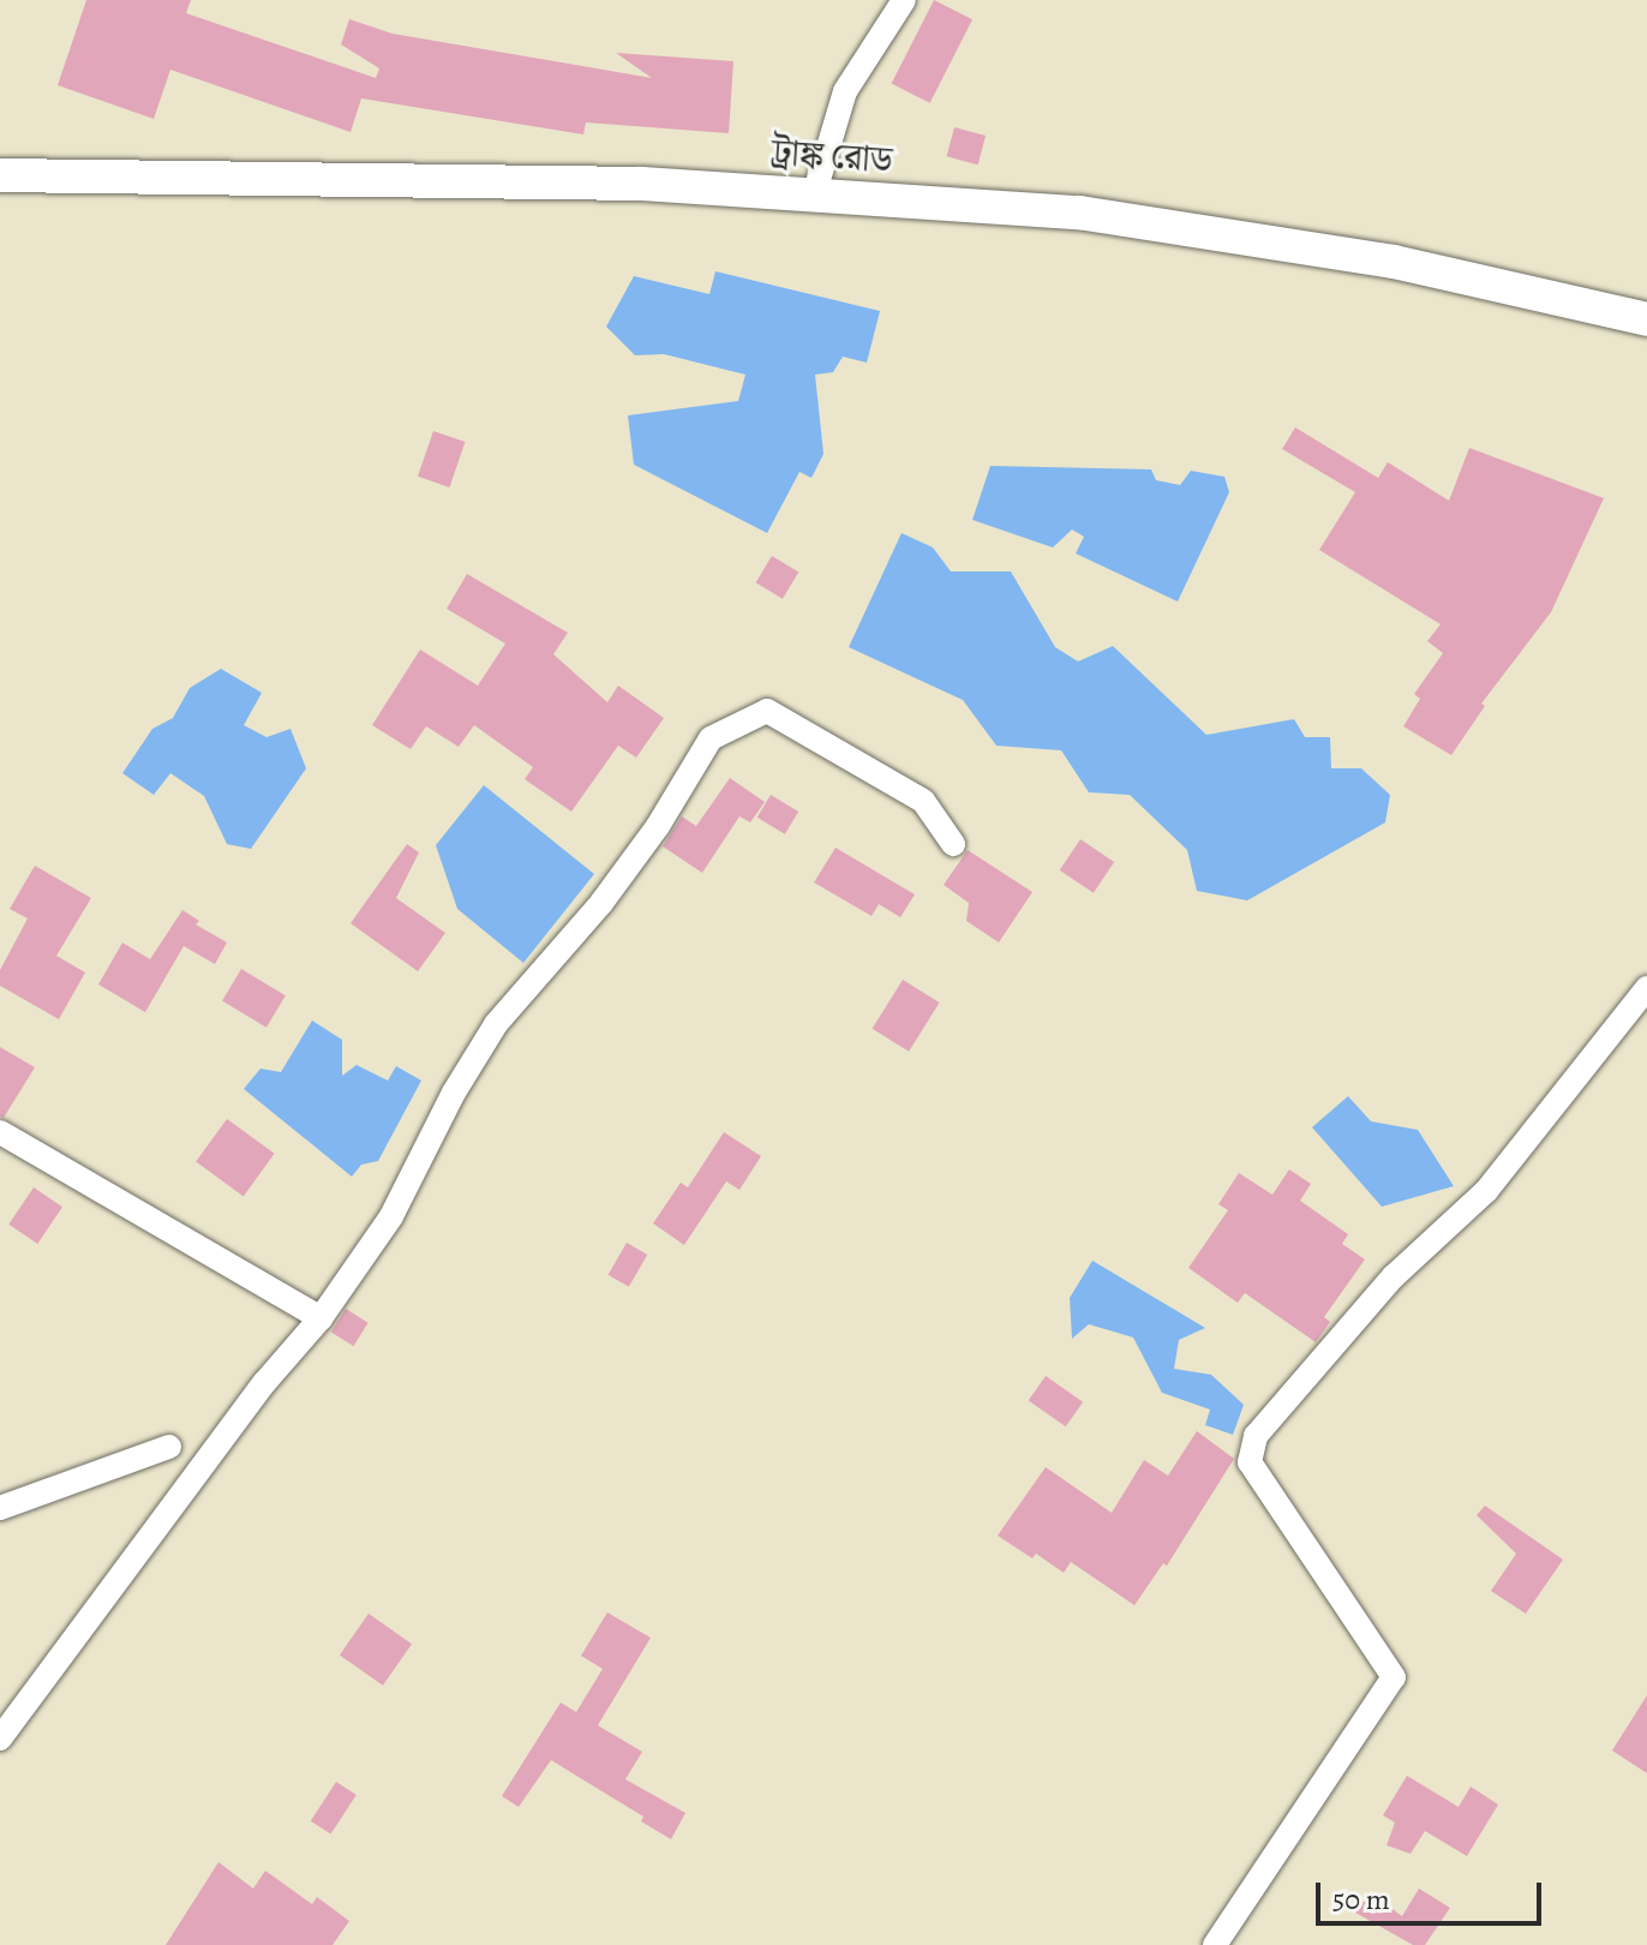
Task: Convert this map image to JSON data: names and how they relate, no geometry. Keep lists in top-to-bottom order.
{
  "streets": {
    "main road": ["ট্রাঙ্ক রোড"]
  },
  "scale_bar": "50 m"
}
